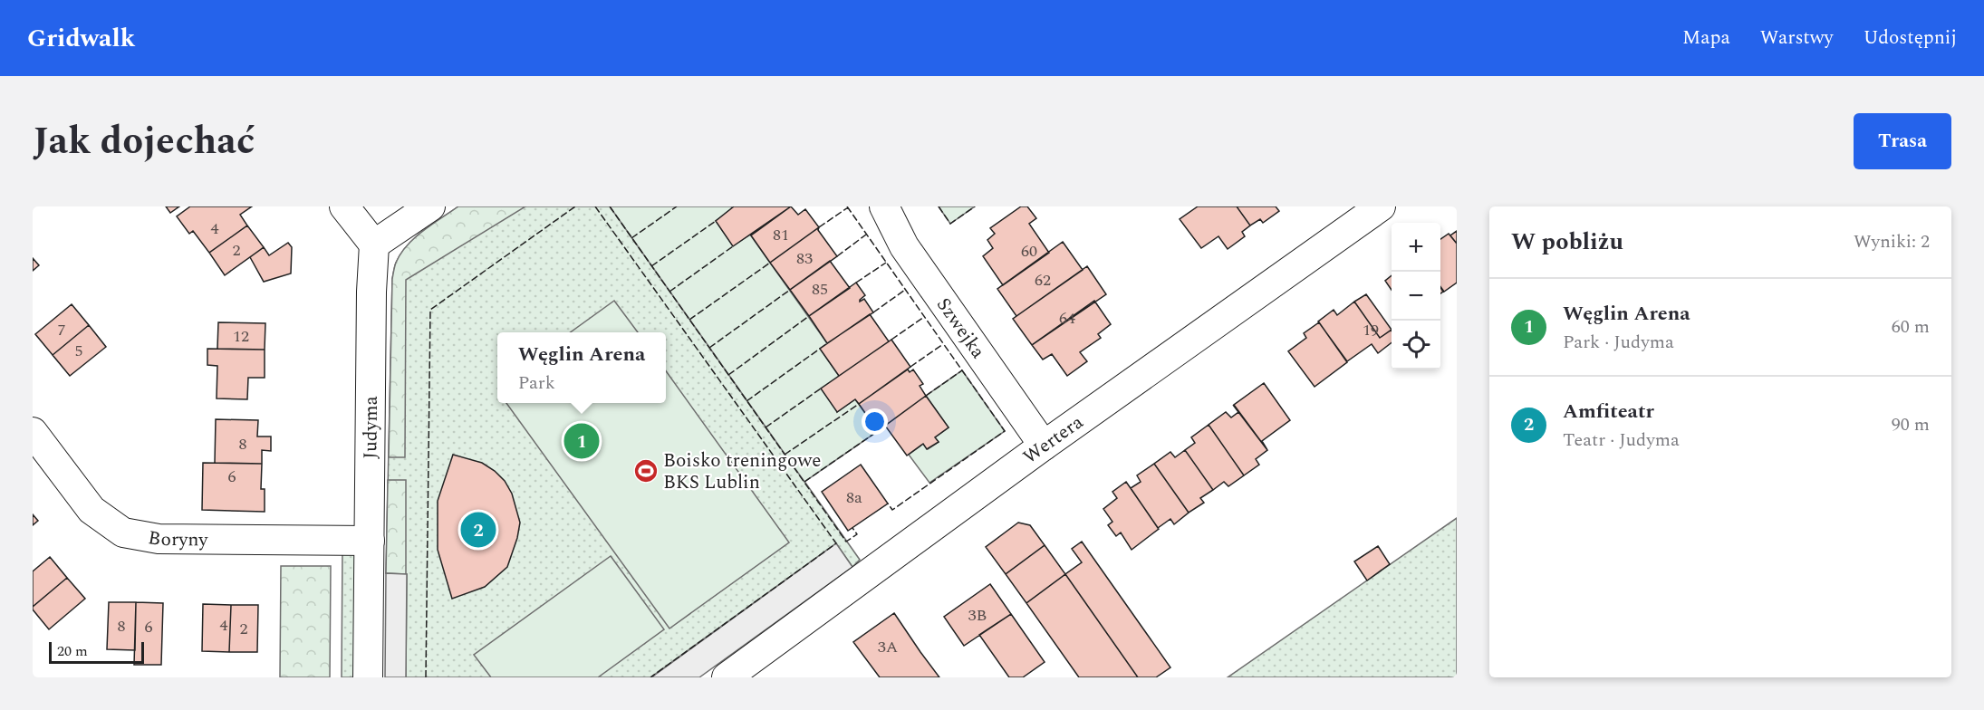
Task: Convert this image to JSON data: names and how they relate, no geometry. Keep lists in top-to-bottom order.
{
  "streets": {
    "street": [
      "Szwejka",
      "Judyma",
      "Wertera",
      "Boryny"
    ]
  },
  "crossings": [
    ["Szwejka", "Wertera"],
    ["Judyma", "Boryny"]
  ],
  "places": {
    "sports": ["Boisko treningowe BKS Lublin"]
  },
  "house_numbers": [
    "4",
    "81",
    "2",
    "60",
    "83",
    "62",
    "85",
    "64",
    "7",
    "19",
    "12",
    "5",
    "8",
    "6",
    "8a",
    "3B",
    "4",
    "8",
    "6",
    "2",
    "3A"
  ],
  "scale_bar": "20 m",
  "page": {
    "header": "Gridwalk",
    "nav": ["Mapa", "Warstwy", "Udostępnij"],
    "title": "Jak dojechać",
    "buttons": "Trasa",
    "heading": ["W pobliżu", "Wyniki: 2"],
    "map_buttons": ["+", "−"],
    "list": [
      {
        "mark": "1",
        "name": "Węglin Arena",
        "note": "Park · Judyma",
        "value": "60 m"
      },
      {
        "mark": "2",
        "name": "Amfiteatr",
        "note": "Teatr · Judyma",
        "value": "90 m"
      }
    ],
    "popup": ["Węglin Arena", "Park"],
    "pins": ["1", "2"],
    "scale": "20 m"
  }
}
